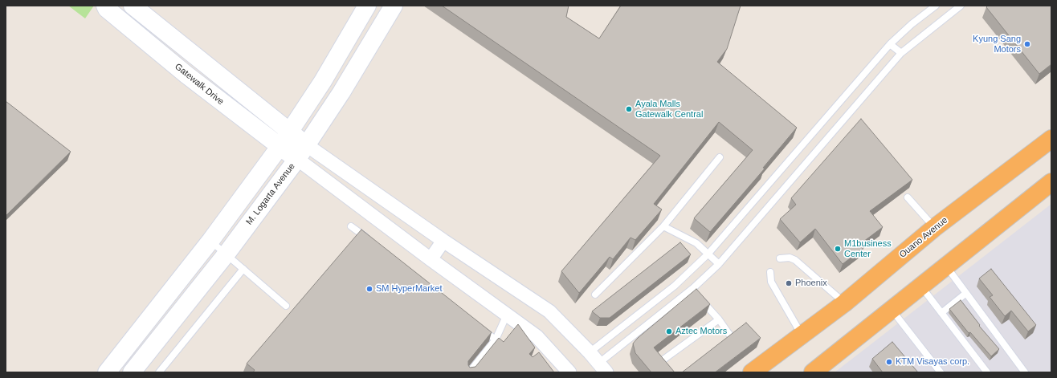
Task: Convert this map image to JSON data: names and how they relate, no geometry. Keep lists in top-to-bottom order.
{
  "streets": {
    "highway": ["Ouano Avenue"],
    "main road": ["Gatewalk Drive", "M. Logarta Avenue"]
  },
  "crossings": [
    ["Gatewalk Drive", "M. Logarta Avenue"]
  ],
  "places": [
    "Kyung Sang Motors",
    "Ayala Malls Gatewalk Central",
    "M1business Center",
    "Phoenix",
    "SM HyperMarket",
    "Aztec Motors",
    "KTM Visayas corp."
  ]
}
